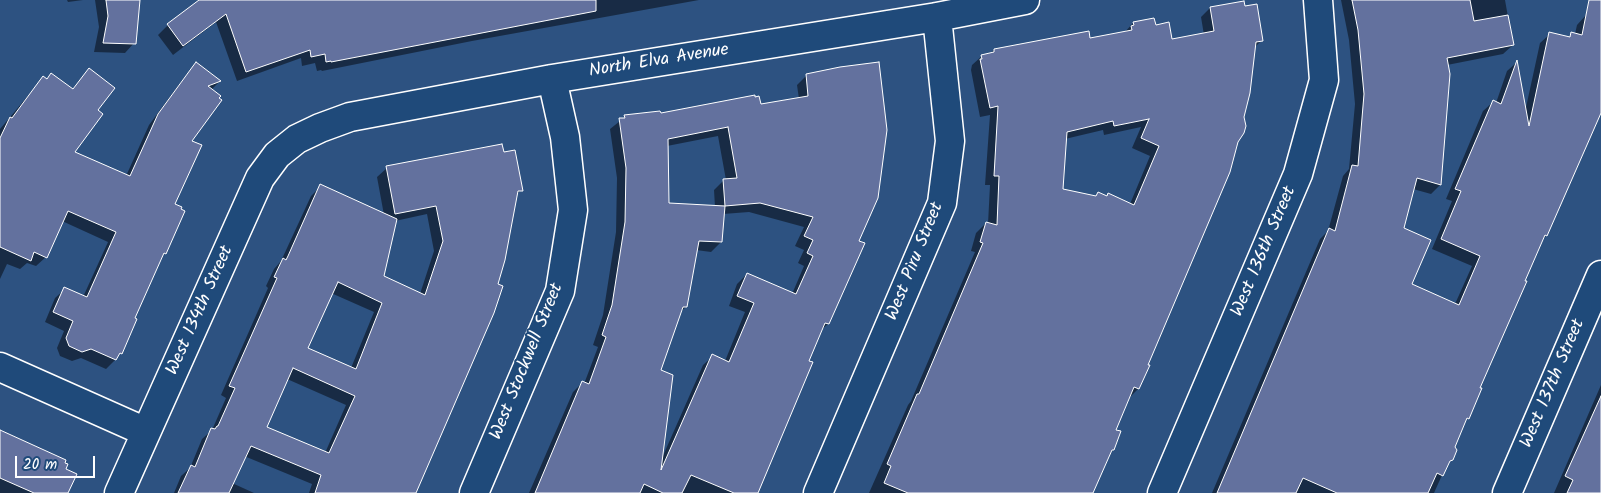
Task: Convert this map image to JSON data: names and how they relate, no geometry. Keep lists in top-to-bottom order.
{
  "streets": {
    "street": [
      "North Elva Avenue",
      "West 136th Street",
      "West Piru Street",
      "West 134th Street",
      "West Stockwell Street",
      "West 137th Street"
    ]
  },
  "crossings": [
    ["North Elva Avenue", "West Piru Street"],
    ["North Elva Avenue", "West 134th Street"],
    ["North Elva Avenue", "West Stockwell Street"]
  ],
  "scale_bar": "20 m"
}
